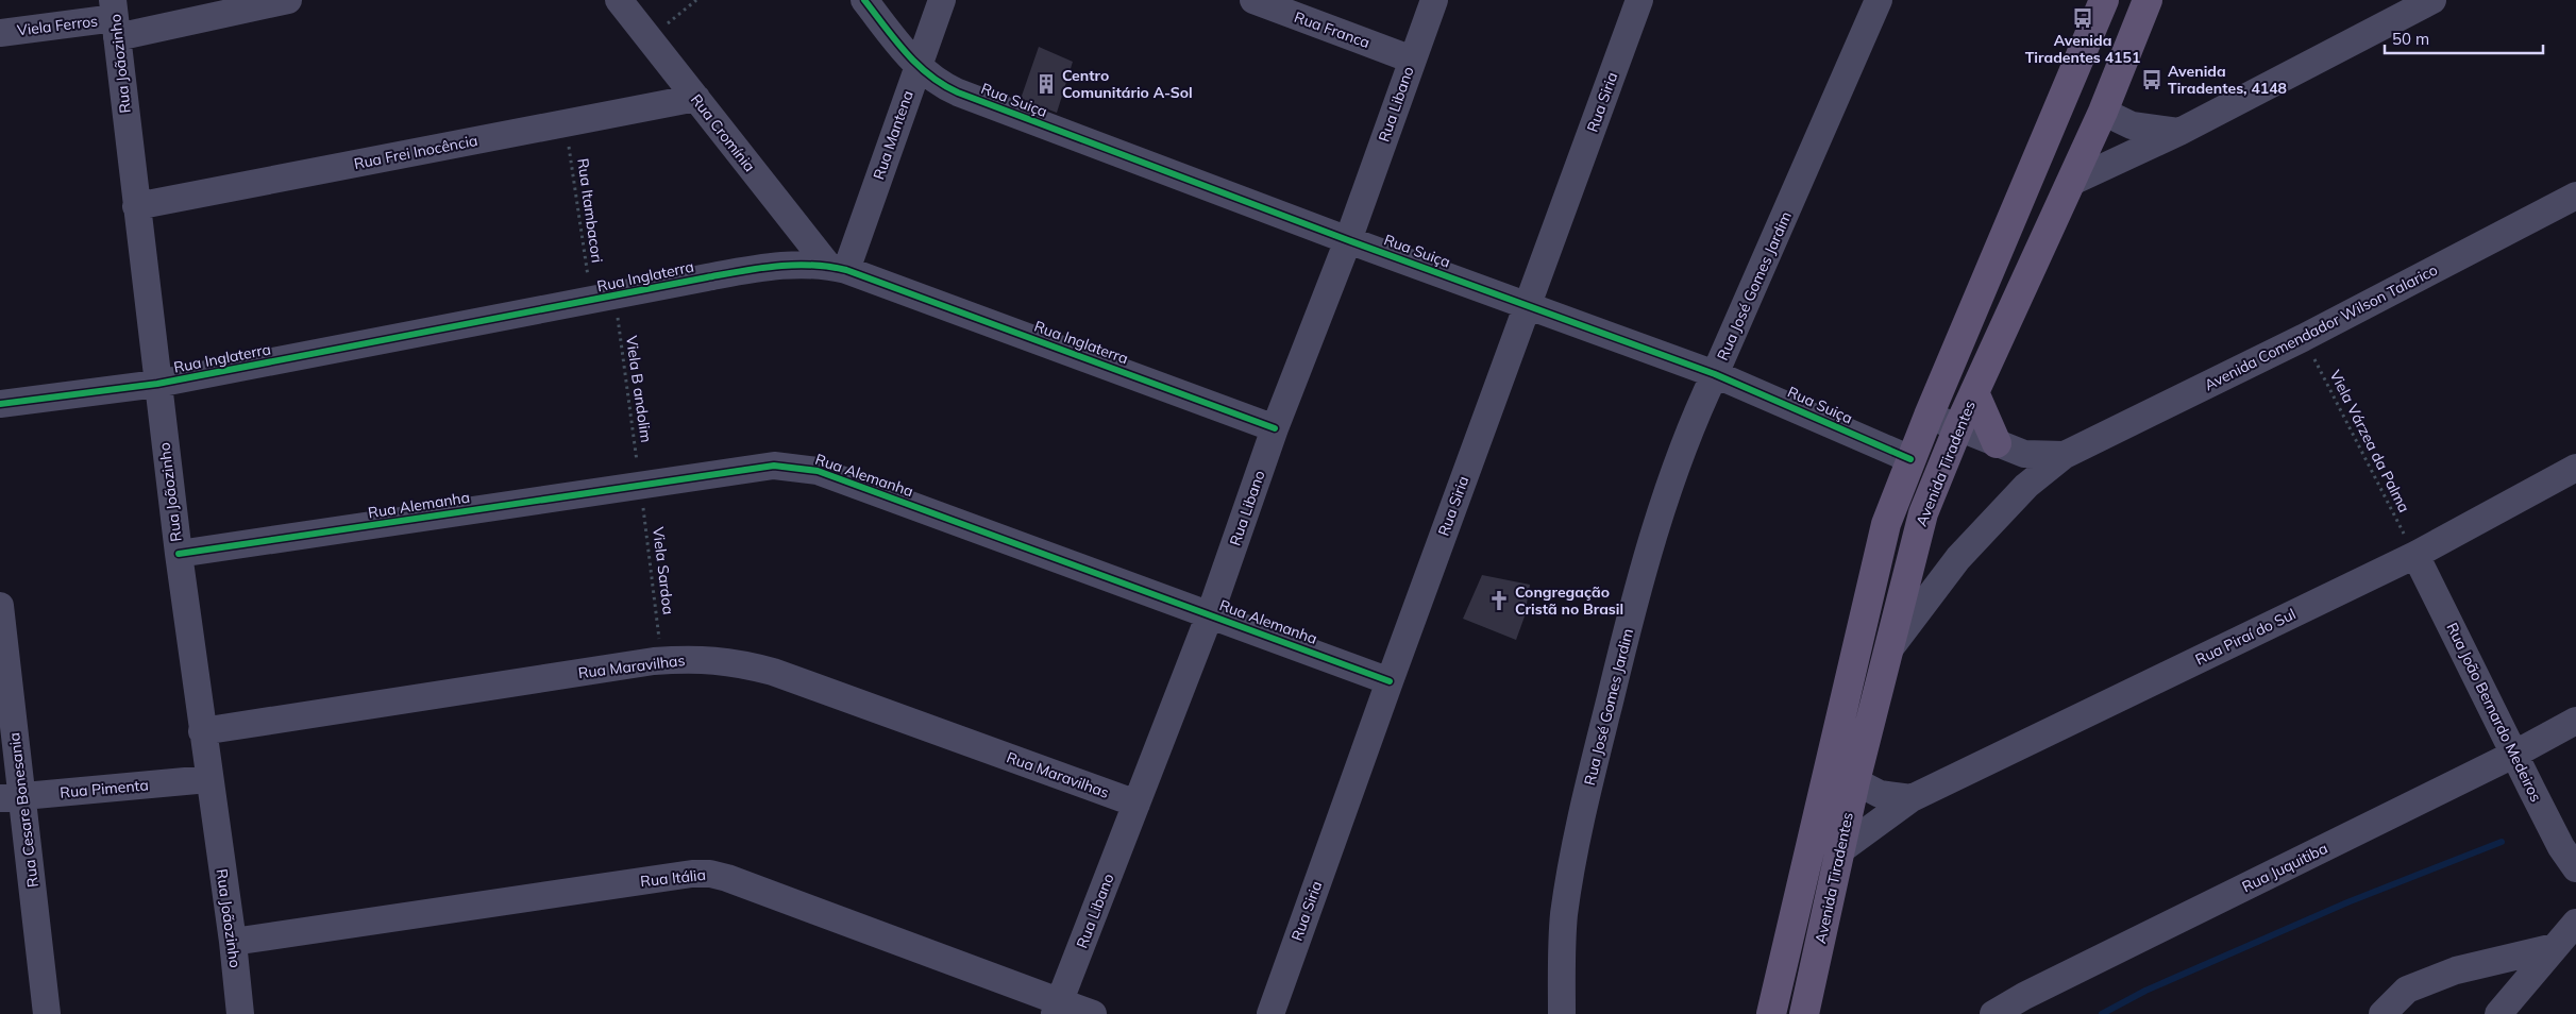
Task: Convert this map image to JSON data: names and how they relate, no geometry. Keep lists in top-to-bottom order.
{
  "streets": {
    "main road": ["Avenida Tiradentes"],
    "street": [
      "Viela Ferros",
      "Rua Franca",
      "Rua Joãozinho",
      "Rua Suiça",
      "Rua Siria",
      "Rua Libano",
      "Rua Cromínia",
      "Rua Mantena",
      "Rua Frei Inocência",
      "Rua Inglaterra",
      "Rua José Gomes Jardim",
      "Avenida Comendador Wilson Talarico",
      "Rua Alemanha",
      "Rua Piraí do Sul",
      "Rua Maravilhas",
      "Rua João Bernardo Medeiros",
      "Rua Pimenta",
      "Rua Cesare Bonesania",
      "Rua Juquitiba",
      "Rua Itália"
    ],
    "path": [
      "Rua Itambacori",
      "Viela B andolim",
      "Viela Várzea da Palma",
      "Viela Sardoa"
    ]
  },
  "crossings": [
    ["Viela Ferros", "Rua Joãozinho"],
    ["Rua Franca", "Rua Libano"],
    ["Rua Joãozinho", "Rua Frei Inocência"],
    ["Rua Joãozinho", "Rua Inglaterra"],
    ["Rua Joãozinho", "Rua Alemanha"],
    ["Rua Joãozinho", "Rua Maravilhas"],
    ["Rua Joãozinho", "Rua Pimenta"],
    ["Rua Joãozinho", "Rua Itália"],
    ["Rua Suiça", "Rua Siria"],
    ["Rua Suiça", "Rua Libano"],
    ["Rua Suiça", "Rua Mantena"],
    ["Rua Suiça", "Rua José Gomes Jardim"],
    ["Rua Suiça", "Avenida Tiradentes"],
    ["Rua Siria", "Rua Alemanha"],
    ["Rua Libano", "Rua Inglaterra"],
    ["Rua Libano", "Rua Alemanha"],
    ["Rua Libano", "Rua Maravilhas"],
    ["Rua Libano", "Rua Itália"],
    ["Rua Cromínia", "Rua Mantena"],
    ["Rua Cromínia", "Rua Frei Inocência"],
    ["Rua Cromínia", "Rua Inglaterra"],
    ["Rua Mantena", "Rua Inglaterra"],
    ["Rua Frei Inocência", "Rua Itambacori"],
    ["Rua Itambacori", "Rua Inglaterra"],
    ["Rua Itambacori", "Viela B andolim"],
    ["Rua Inglaterra", "Viela B andolim"],
    ["Avenida Comendador Wilson Talarico", "Viela Várzea da Palma"],
    ["Avenida Comendador Wilson Talarico", "Avenida Tiradentes"],
    ["Viela B andolim", "Rua Alemanha"],
    ["Viela B andolim", "Viela Sardoa"],
    ["Viela Várzea da Palma", "Rua Piraí do Sul"],
    ["Viela Várzea da Palma", "Rua João Bernardo Medeiros"],
    ["Avenida Tiradentes", "Rua Piraí do Sul"],
    ["Rua Alemanha", "Viela Sardoa"],
    ["Viela Sardoa", "Rua Maravilhas"],
    ["Rua Piraí do Sul", "Rua João Bernardo Medeiros"],
    ["Rua João Bernardo Medeiros", "Rua Juquitiba"],
    ["Rua Pimenta", "Rua Cesare Bonesania"]
  ],
  "places": {
    "bus stop": ["Avenida Tiradentes 4151", "Avenida Tiradentes, 4148"],
    "building": ["Centro Comunitário A-Sol"],
    "church": ["Congregação Cristã no Brasil"]
  },
  "scale_bar": "50 m"
}
